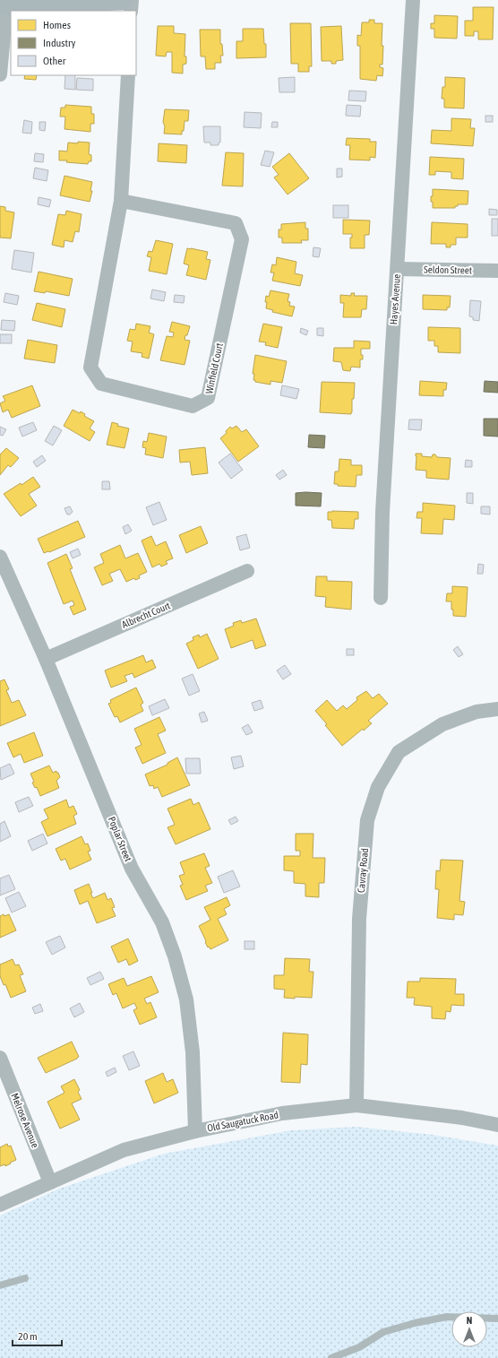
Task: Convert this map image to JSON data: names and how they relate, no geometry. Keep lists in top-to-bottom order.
{
  "streets": {
    "street": [
      "Seldon Street",
      "Hayes Avenue",
      "Winfield Court",
      "Albrecht Court",
      "Poplar Street",
      "Cavray Road",
      "Melrose Avenue",
      "Old Saugatuck Road"
    ]
  },
  "crossings": [
    ["Seldon Street", "Hayes Avenue"],
    ["Albrecht Court", "Poplar Street"],
    ["Poplar Street", "Old Saugatuck Road"],
    ["Cavray Road", "Old Saugatuck Road"],
    ["Melrose Avenue", "Old Saugatuck Road"]
  ],
  "legend": ["Homes", "Industry", "Other"],
  "scale_bar": "20 m",
  "north": "top"
}
